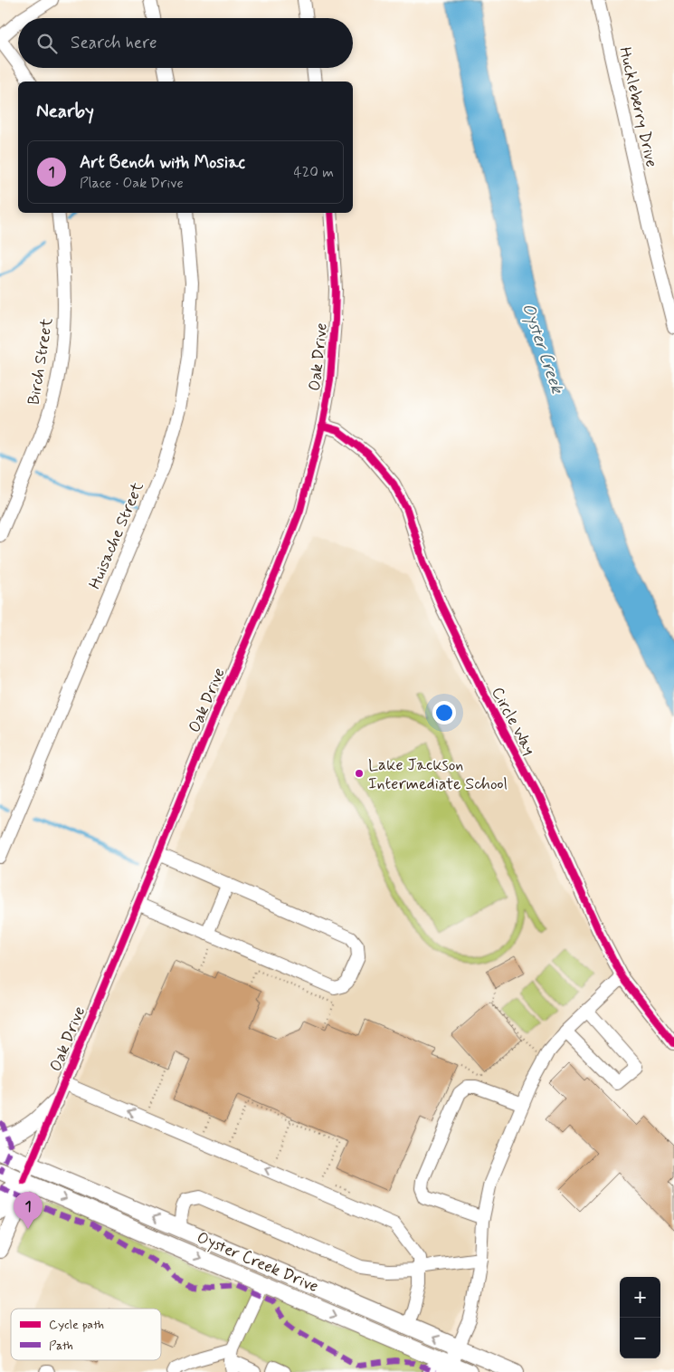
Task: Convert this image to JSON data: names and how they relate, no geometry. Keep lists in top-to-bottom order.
{
  "streets": {
    "main road": ["Oak Drive", "Oyster Creek Drive"],
    "street": [
      "Huckleberry Drive",
      "Birch Street",
      "Huisache Street",
      "Circle Way"
    ]
  },
  "crossings": [
    ["Oak Drive", "Circle Way"],
    ["Oak Drive", "Oyster Creek Drive"]
  ],
  "water": ["Oyster Creek"],
  "places": ["Lake Jackson Intermediate School"],
  "legend": ["Cycle path", "Path"],
  "page": {
    "search": "Search here",
    "heading": "Nearby",
    "list": [
      {
        "mark": "1",
        "name": "Art Bench with Mosiac",
        "note": "Place · Oak Drive",
        "value": "420 m"
      }
    ],
    "pins": "1",
    "map_buttons": ["+", "−"]
  }
}
